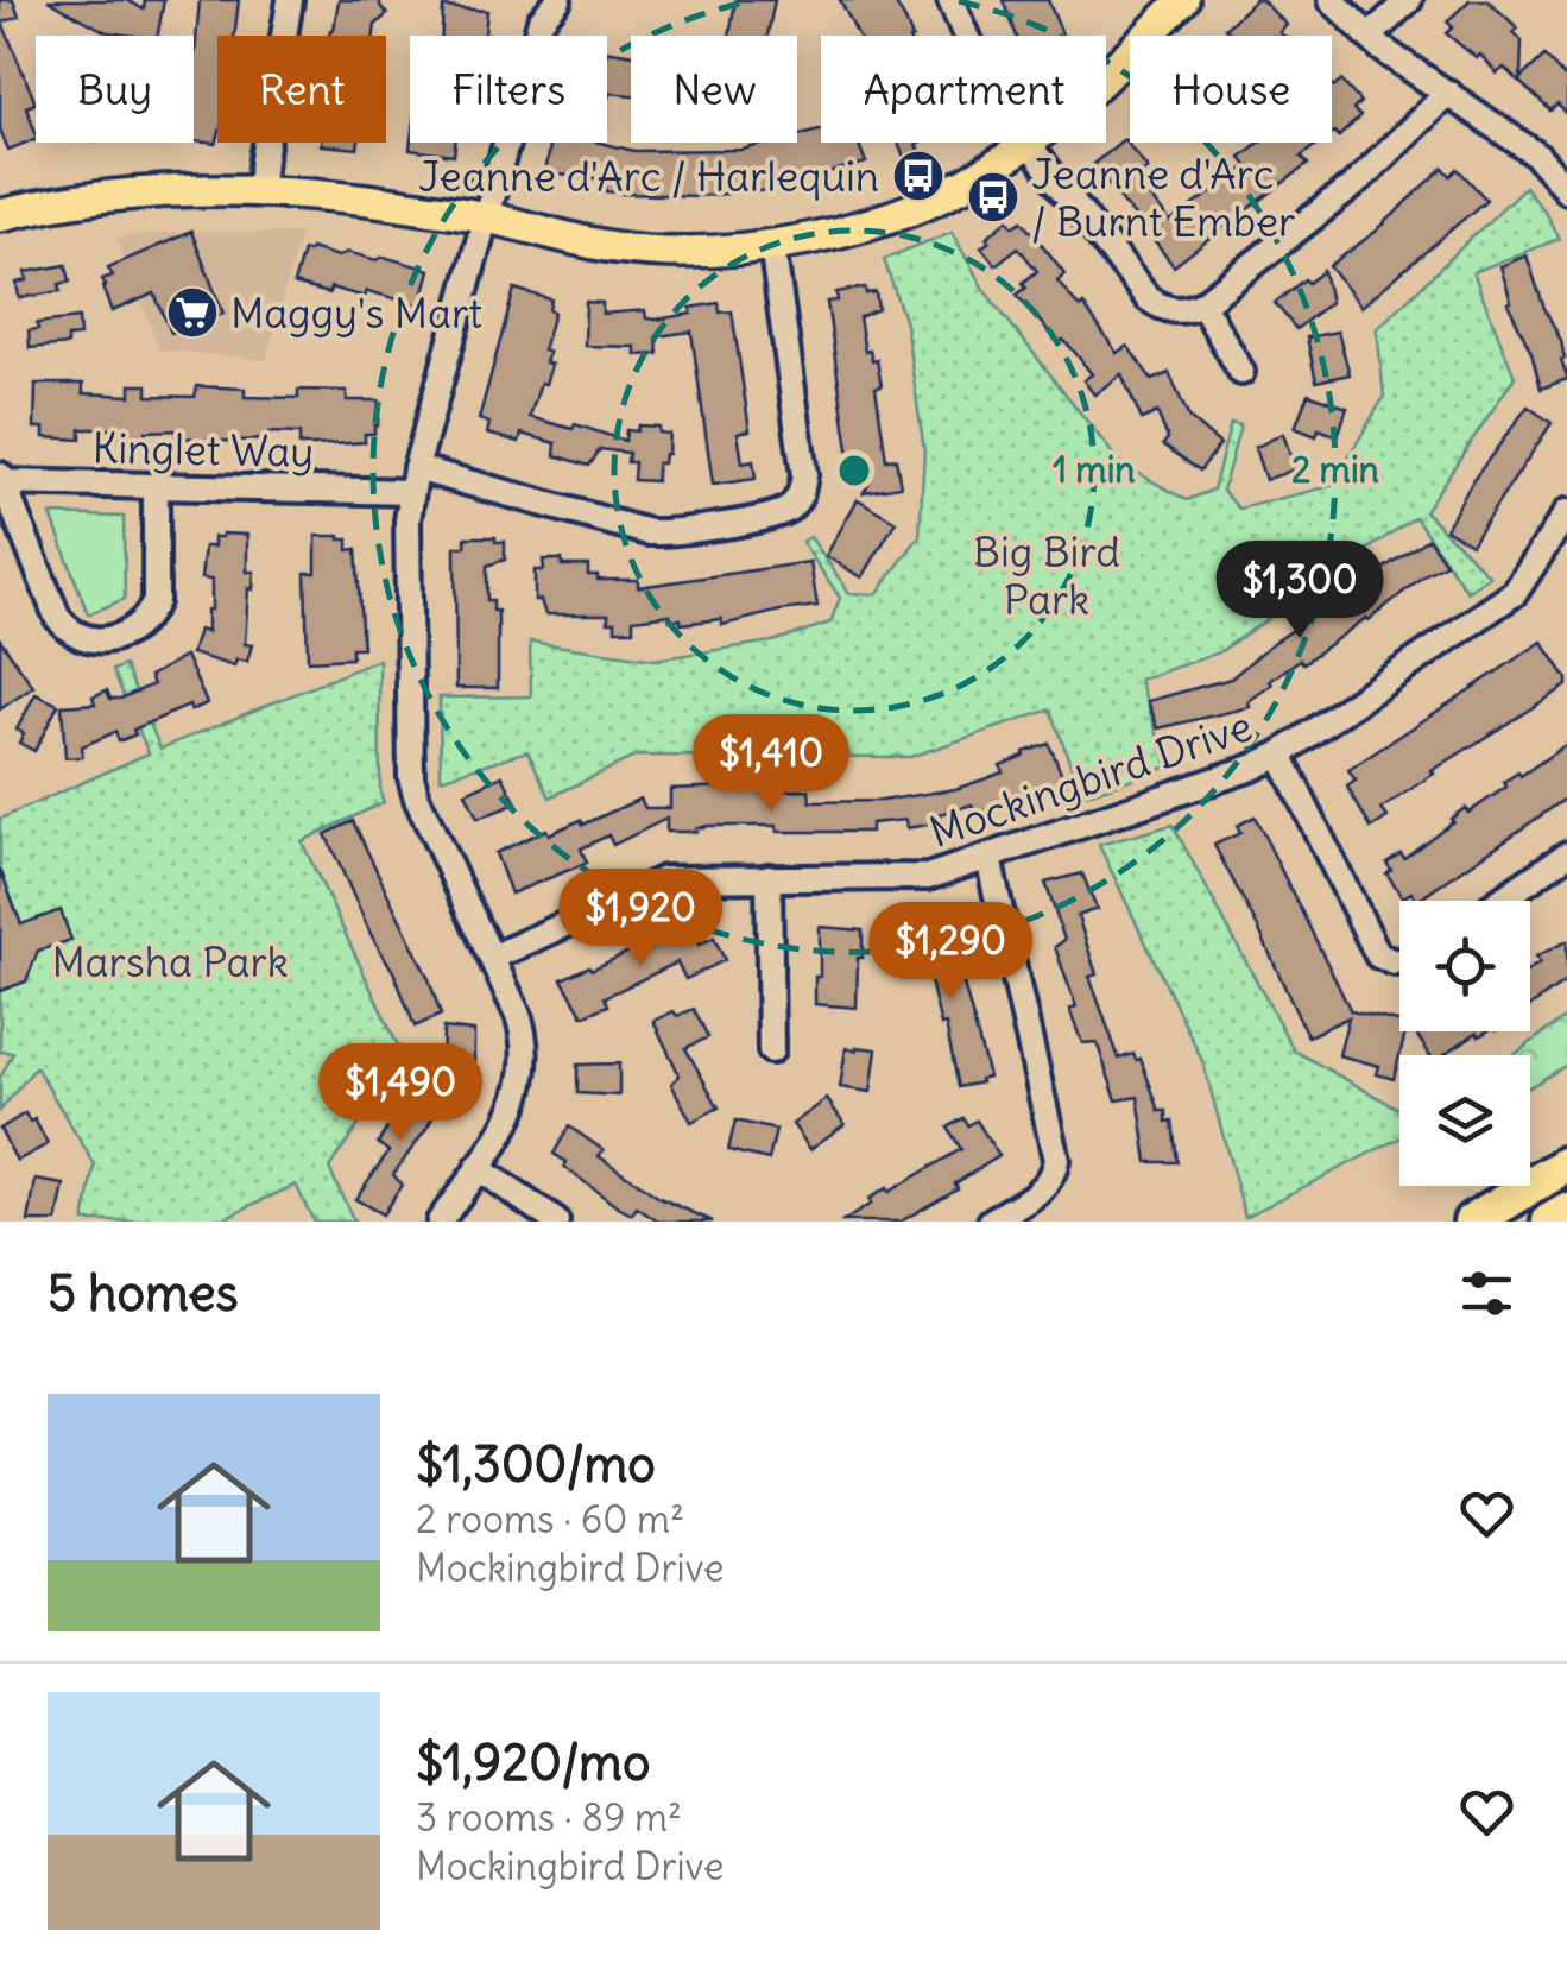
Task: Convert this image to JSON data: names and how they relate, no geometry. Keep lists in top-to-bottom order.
{
  "streets": {
    "street": ["Kinglet Way", "Mockingbird Drive"]
  },
  "parks": ["Big Bird Park", "Marsha Park"],
  "places": {
    "bus stop": ["Jeanne d'Arc / Harlequin", "Jeanne d'Arc / Burnt Ember"],
    "supermarket": ["Maggy's Mart"]
  },
  "page": {
    "chip": [
      "Buy",
      "Rent",
      "Filters",
      "New",
      "Apartment",
      "House"
    ],
    "price": [
      "$1,300",
      "$1,410",
      "$1,920",
      "$1,290",
      "$1,490"
    ],
    "heading": "5 homes",
    "list": [
      {
        "name": "$1,300/mo",
        "note": "2 rooms · 60 m² · Mockingbird Drive"
      },
      {
        "name": "$1,920/mo",
        "note": "3 rooms · 89 m² · Mockingbird Drive"
      }
    ]
  },
  "rings": ["1 min", "2 min"]
}
